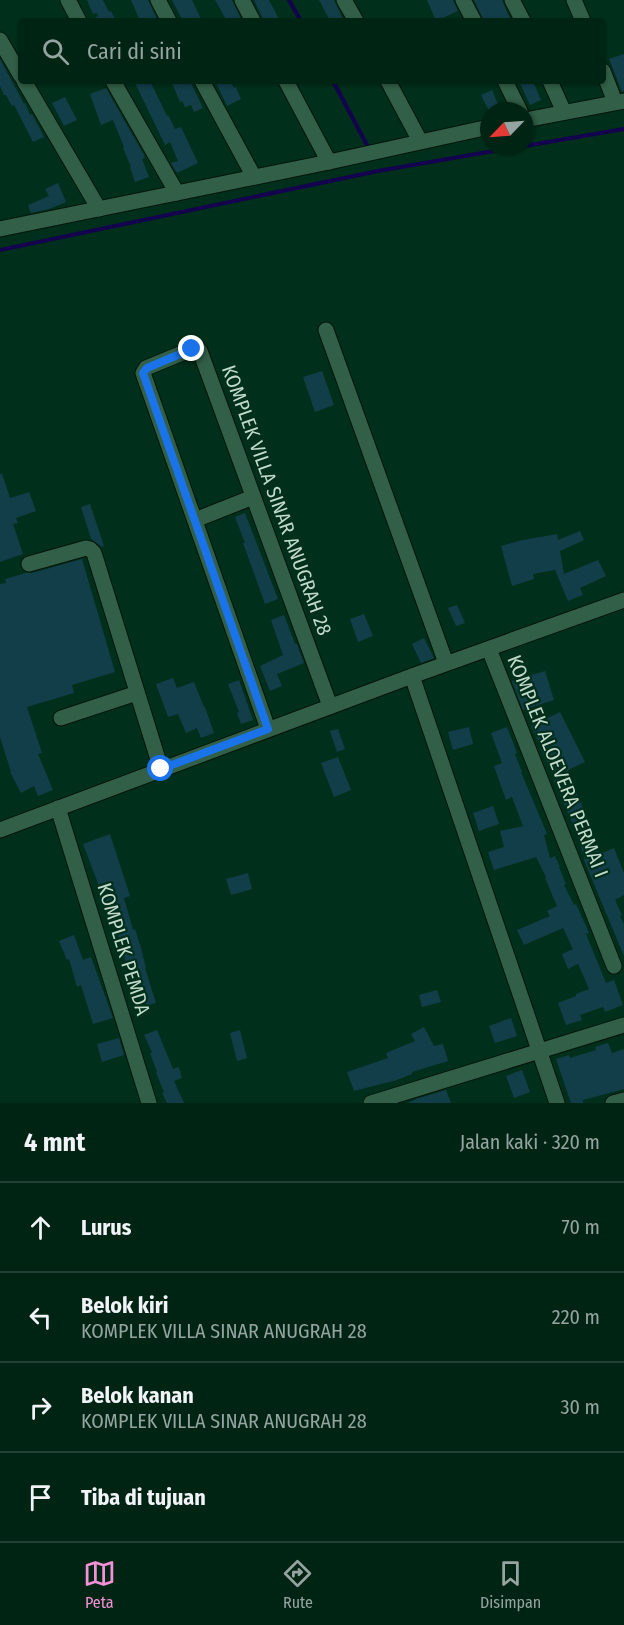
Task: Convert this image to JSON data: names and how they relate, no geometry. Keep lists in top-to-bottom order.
{
  "streets": {
    "street": ["KOMPLEK VILLA SINAR ANUGRAH 28", "KOMPLEK ALOEVERA PERMAI I", "KOMPLEK PEMDA"]
  },
  "north": "bottom left",
  "page": {
    "search": "Cari di sini",
    "heading": ["4 mnt", "Jalan kaki · 320 m"],
    "list": [
      ["Lurus", "70 m"],
      ["Belok kiri", "KOMPLEK VILLA SINAR ANUGRAH 28", "220 m"],
      ["Belok kanan", "KOMPLEK VILLA SINAR ANUGRAH 28", "30 m"],
      "Tiba di tujuan"
    ],
    "nav": ["Peta", "Rute", "Disimpan"]
  }
}
